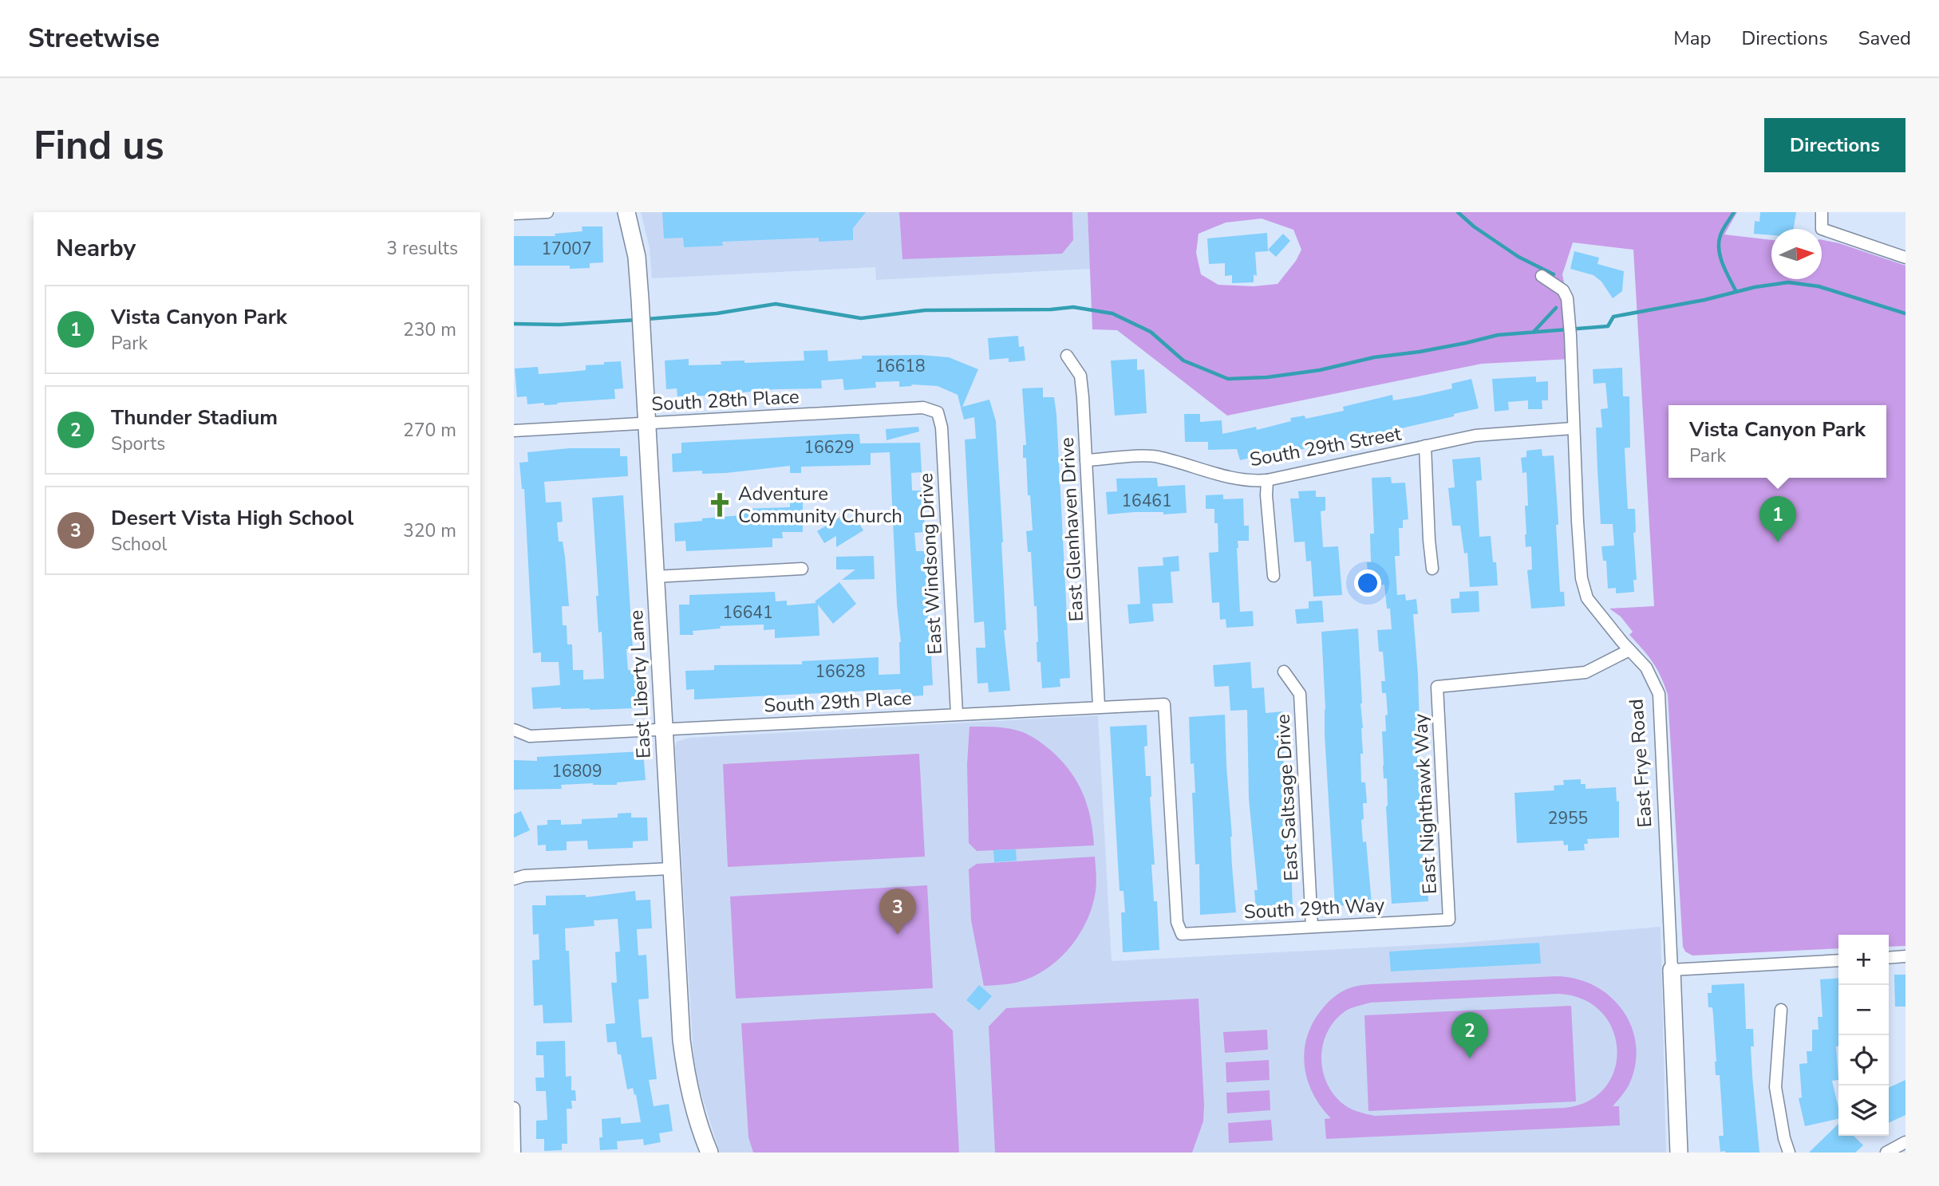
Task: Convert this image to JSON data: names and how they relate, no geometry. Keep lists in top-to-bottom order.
{
  "streets": {
    "street": [
      "South 28th Place",
      "South 29th Street",
      "East Glenhaven Drive",
      "East Windsong Drive",
      "East Liberty Lane",
      "South 29th Place",
      "East Frye Road",
      "East Saltsage Drive",
      "East Nighthawk Way",
      "South 29th Way"
    ]
  },
  "crossings": [
    ["South 28th Place", "East Windsong Drive"],
    ["South 28th Place", "East Liberty Lane"],
    ["South 29th Street", "East Glenhaven Drive"],
    ["South 29th Street", "East Frye Road"],
    ["East Glenhaven Drive", "South 29th Place"],
    ["East Windsong Drive", "South 29th Place"],
    ["East Liberty Lane", "South 29th Place"],
    ["South 29th Place", "South 29th Way"],
    ["East Frye Road", "East Nighthawk Way"],
    ["East Saltsage Drive", "South 29th Way"],
    ["East Nighthawk Way", "South 29th Way"]
  ],
  "places": {
    "church": ["Adventure Community Church"]
  },
  "house_numbers": [
    "17007",
    "16618",
    "16629",
    "16461",
    "16641",
    "16628",
    "16809",
    "2955"
  ],
  "north": "right",
  "page": {
    "header": "Streetwise",
    "nav": ["Map", "Directions", "Saved"],
    "buttons": "Directions",
    "title": "Find us",
    "heading": ["Nearby", "3 results"],
    "list": [
      {
        "mark": "1",
        "name": "Vista Canyon Park",
        "note": "Park",
        "value": "230 m"
      },
      {
        "mark": "2",
        "name": "Thunder Stadium",
        "note": "Sports",
        "value": "270 m"
      },
      {
        "mark": "3",
        "name": "Desert Vista High School",
        "note": "School",
        "value": "320 m"
      }
    ],
    "popup": ["Vista Canyon Park", "Park"],
    "pins": ["1", "3", "2"],
    "map_buttons": ["+", "−"]
  }
}
